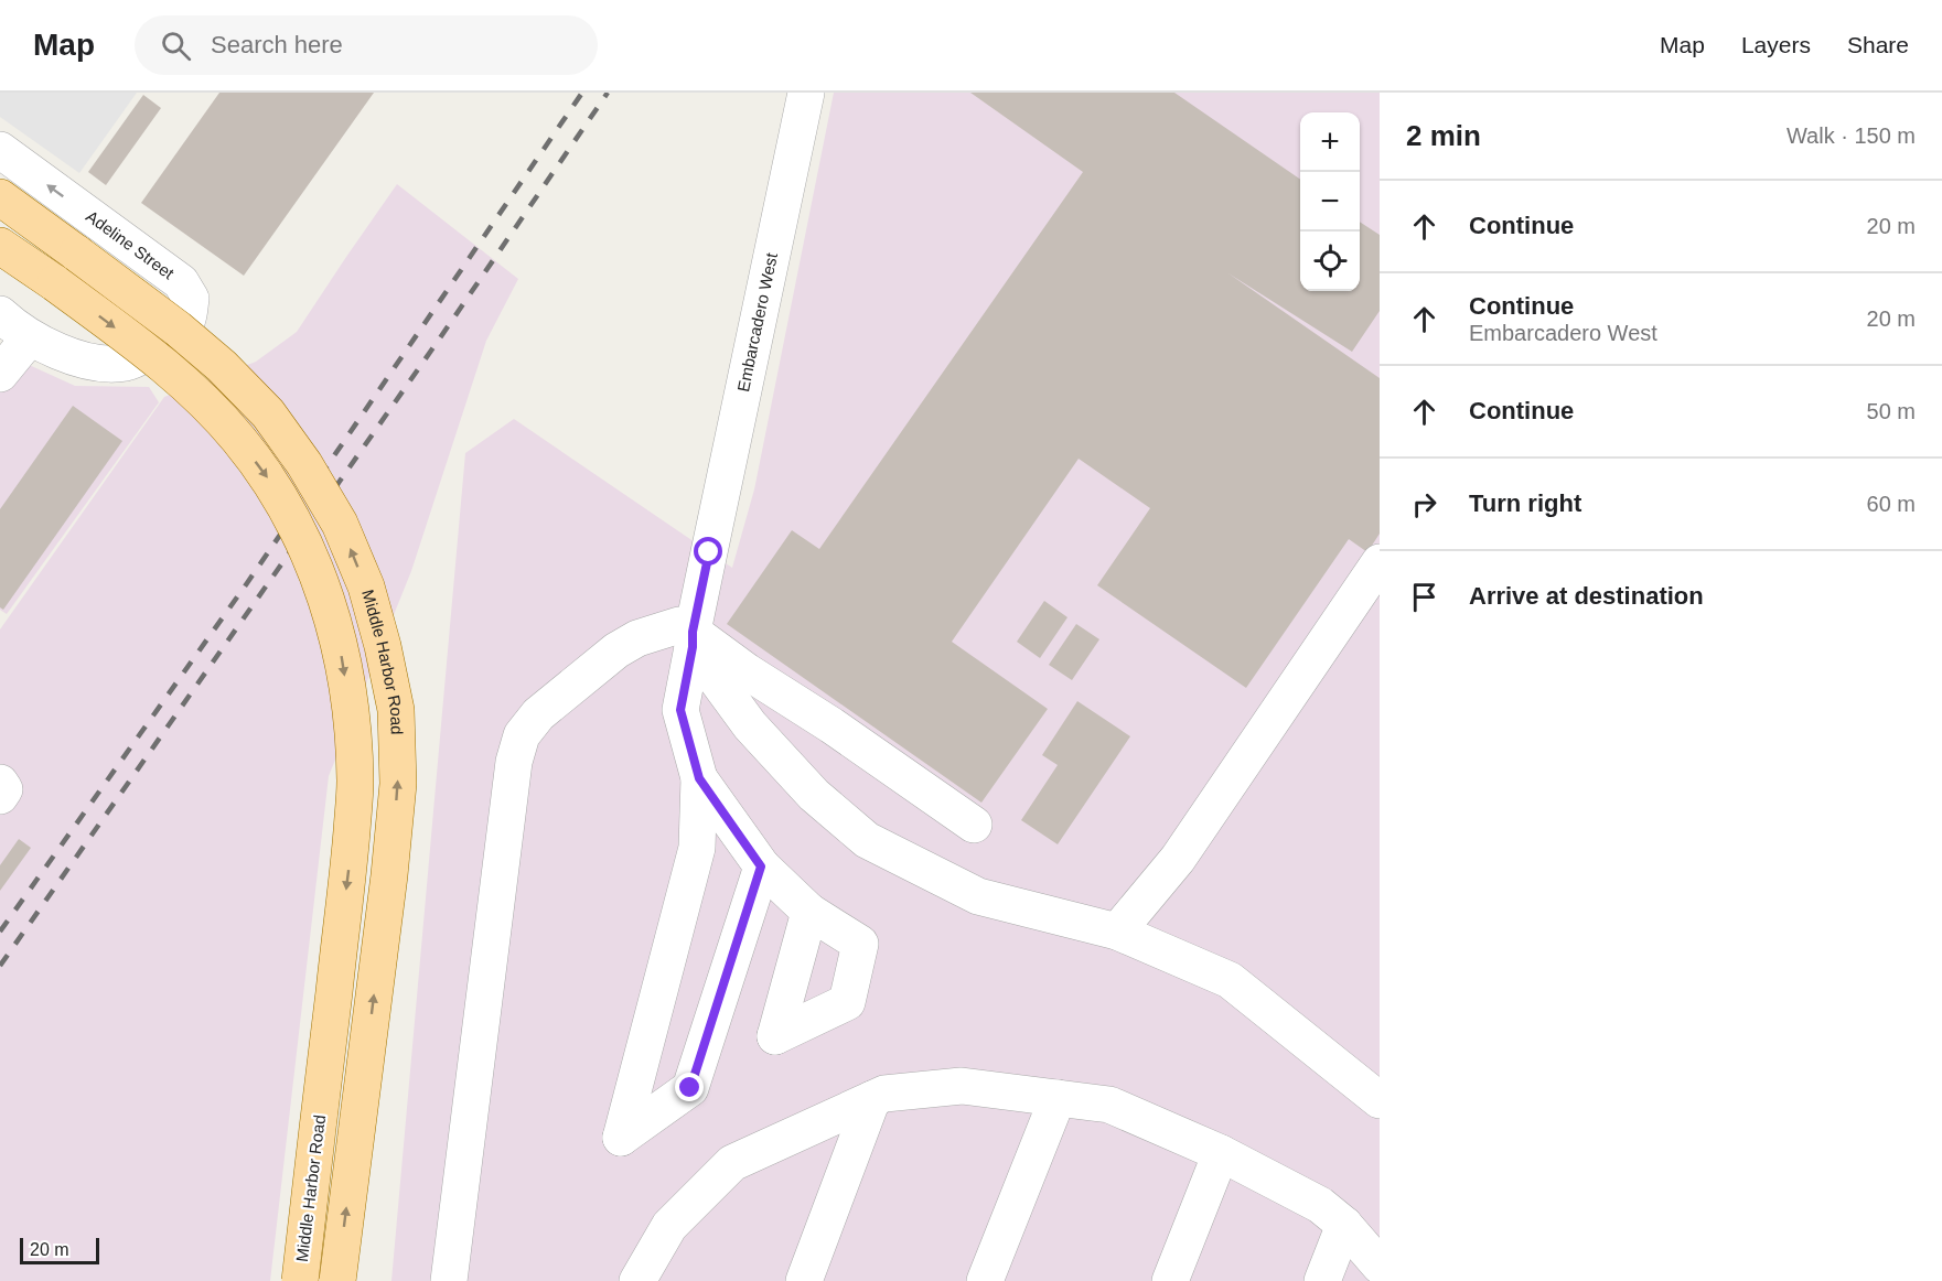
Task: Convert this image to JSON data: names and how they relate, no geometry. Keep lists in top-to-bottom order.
{
  "streets": {
    "main road": ["Middle Harbor Road"],
    "street": ["Adeline Street", "Embarcadero West"]
  },
  "scale_bar": "20 m",
  "page": {
    "header": "Map",
    "search": "Search here",
    "nav": ["Map", "Layers", "Share"],
    "heading": ["2 min", "Walk · 150 m"],
    "map_buttons": ["+", "−"],
    "list": [
      ["Continue", "20 m"],
      ["Continue", "Embarcadero West", "20 m"],
      ["Continue", "50 m"],
      ["Turn right", "60 m"],
      "Arrive at destination"
    ],
    "scale": "20 m"
  }
}
